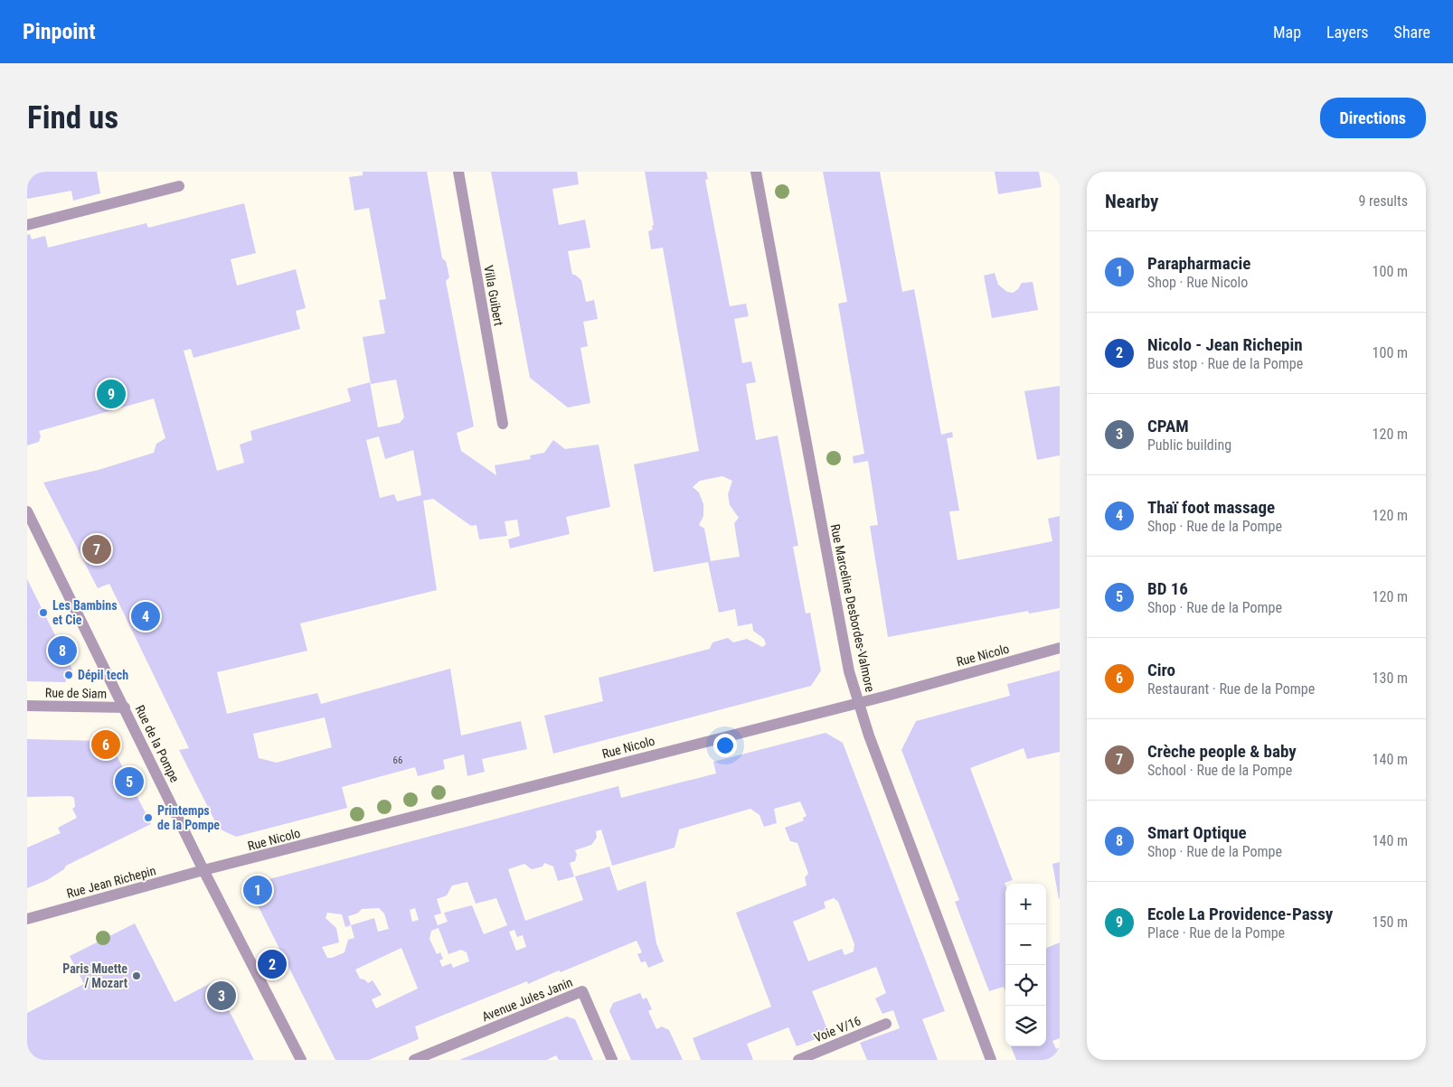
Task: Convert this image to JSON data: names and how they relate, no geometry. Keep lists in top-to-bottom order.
{
  "streets": {
    "street": [
      "Villa Guibert",
      "Rue Marceline Desbordes-Valmore",
      "Rue Nicolo",
      "Rue de Siam",
      "Rue de la Pompe",
      "Rue Jean Richepin",
      "Avenue Jules Janin",
      "Voie V/16"
    ]
  },
  "crossings": [
    ["Rue Marceline Desbordes-Valmore", "Rue Nicolo"],
    ["Rue Nicolo", "Rue de la Pompe"],
    ["Rue Nicolo", "Rue Jean Richepin"],
    ["Rue de Siam", "Rue de la Pompe"],
    ["Rue de la Pompe", "Rue Jean Richepin"]
  ],
  "places": [
    "Les Bambins et Cie",
    "Dépil tech",
    "Printemps de la Pompe",
    "Paris Muette / Mozart"
  ],
  "house_numbers": ["66"],
  "page": {
    "header": "Pinpoint",
    "nav": ["Map", "Layers", "Share"],
    "buttons": "Directions",
    "title": "Find us",
    "heading": ["Nearby", "9 results"],
    "list": [
      {
        "mark": "1",
        "name": "Parapharmacie",
        "note": "Shop · Rue Nicolo",
        "value": "100 m"
      },
      {
        "mark": "2",
        "name": "Nicolo - Jean Richepin",
        "note": "Bus stop · Rue de la Pompe",
        "value": "100 m"
      },
      {
        "mark": "3",
        "name": "CPAM",
        "note": "Public building",
        "value": "120 m"
      },
      {
        "mark": "4",
        "name": "Thaï foot massage",
        "note": "Shop · Rue de la Pompe",
        "value": "120 m"
      },
      {
        "mark": "5",
        "name": "BD 16",
        "note": "Shop · Rue de la Pompe",
        "value": "120 m"
      },
      {
        "mark": "6",
        "name": "Ciro",
        "note": "Restaurant · Rue de la Pompe",
        "value": "130 m"
      },
      {
        "mark": "7",
        "name": "Crèche people & baby",
        "note": "School · Rue de la Pompe",
        "value": "140 m"
      },
      {
        "mark": "8",
        "name": "Smart Optique",
        "note": "Shop · Rue de la Pompe",
        "value": "140 m"
      },
      {
        "mark": "9",
        "name": "Ecole La Providence-Passy",
        "note": "Place · Rue de la Pompe",
        "value": "150 m"
      }
    ],
    "pins": [
      "9",
      "7",
      "4",
      "8",
      "6",
      "5",
      "1",
      "2",
      "3"
    ],
    "map_buttons": ["+", "−"]
  }
}
